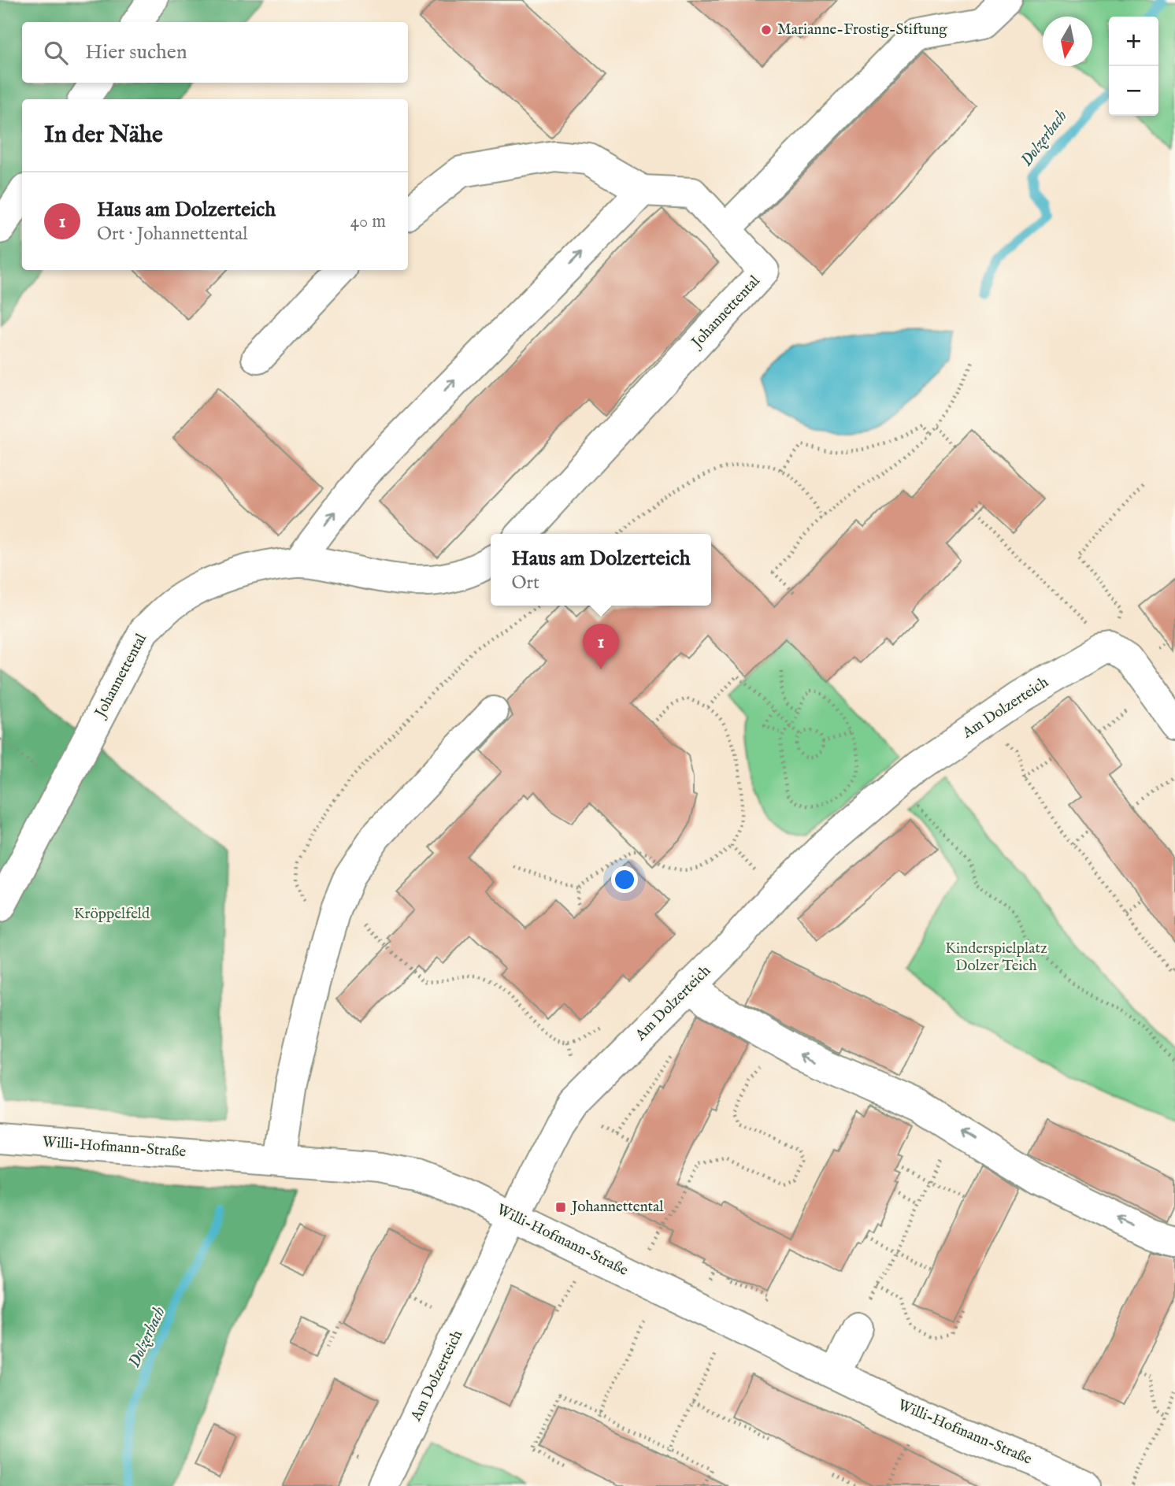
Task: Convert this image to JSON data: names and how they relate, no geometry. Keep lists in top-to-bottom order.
{
  "streets": {
    "street": ["Johannettental", "Am Dolzerteich", "Willi-Hofmann-Straße"]
  },
  "crossings": [
    ["Am Dolzerteich", "Willi-Hofmann-Straße"]
  ],
  "water": ["Dolzerbach"],
  "parks": ["Kröppelfeld", "Kinderspielplatz Dolzer Teich"],
  "places": {
    "other": ["Marianne-Frostig-Stiftung"],
    "transit": ["Johannettental"]
  },
  "north": "bottom",
  "page": {
    "map_buttons": ["+", "−"],
    "search": "Hier suchen",
    "heading": "In der Nähe",
    "list": [
      {
        "mark": "1",
        "name": "Haus am Dolzerteich",
        "note": "Ort · Johannettental",
        "value": "40 m"
      }
    ],
    "popup": ["Haus am Dolzerteich", "Ort"],
    "pins": "1"
  }
}
